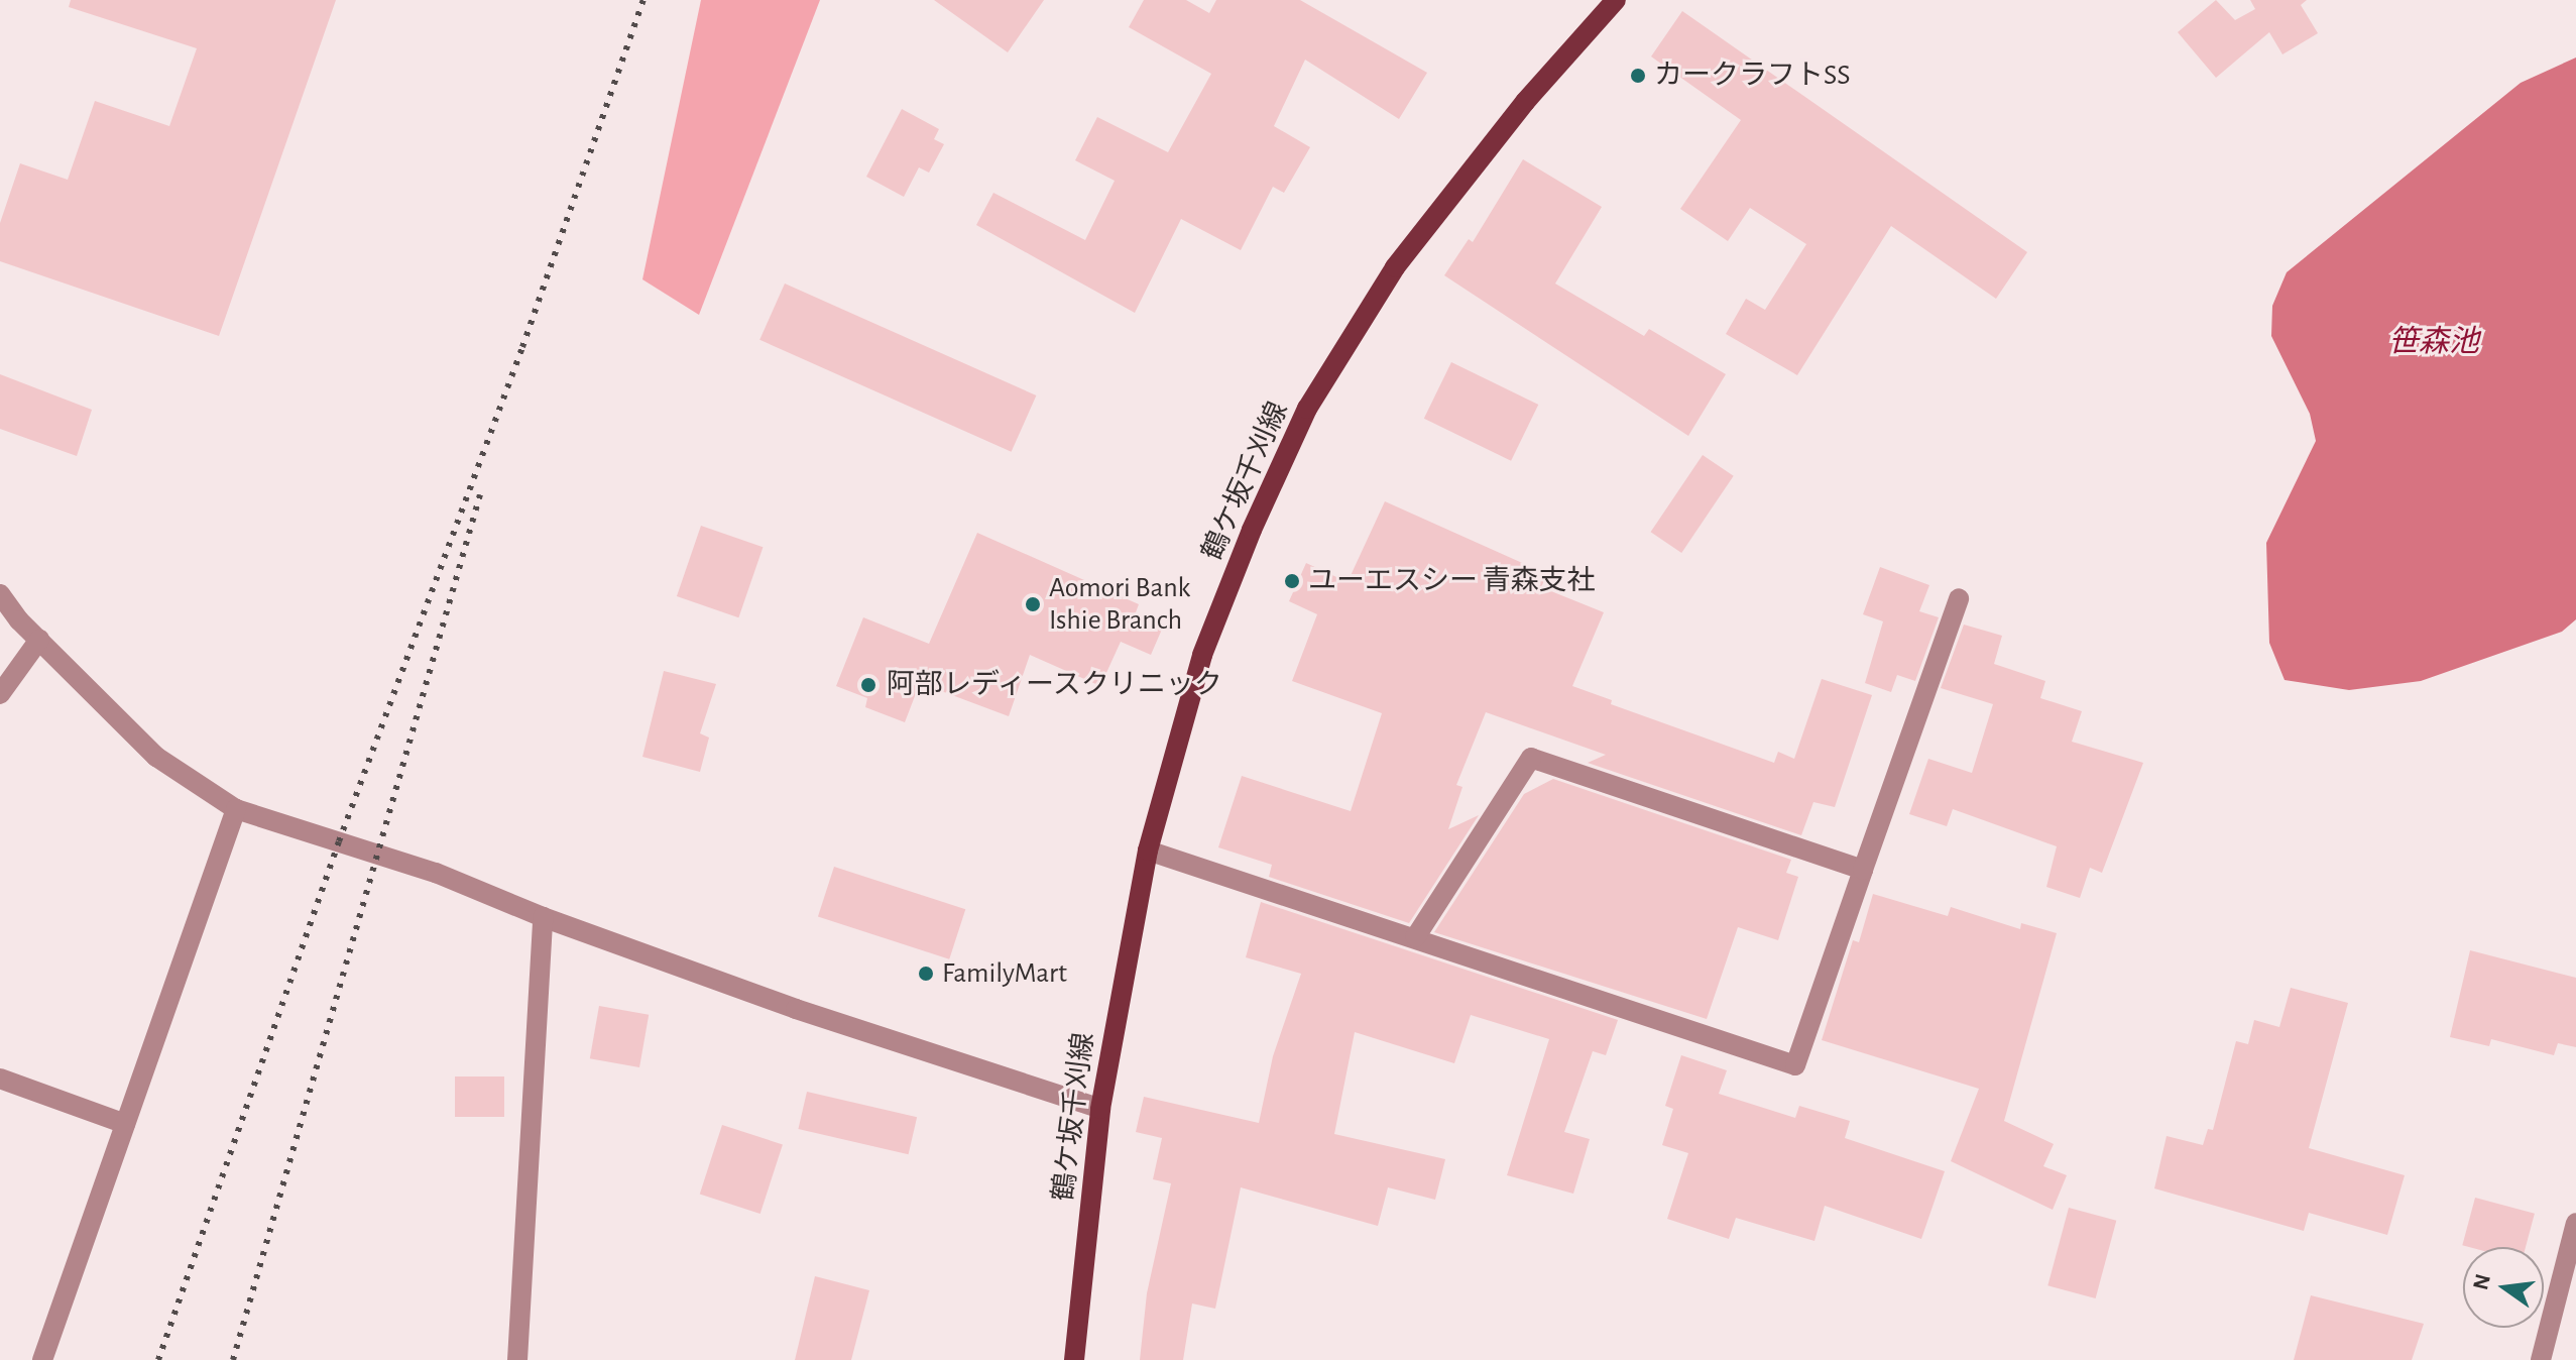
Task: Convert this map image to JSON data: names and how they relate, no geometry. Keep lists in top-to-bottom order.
{
  "streets": {
    "main road": ["鶴ケ坂千刈線"]
  },
  "water": ["笹森池"],
  "places": [
    "カークラフトSS",
    "ユーエスシー 青森支社",
    "Aomori Bank Ishie Branch",
    "阿部レディースクリニック",
    "FamilyMart"
  ],
  "north": "left"
}
